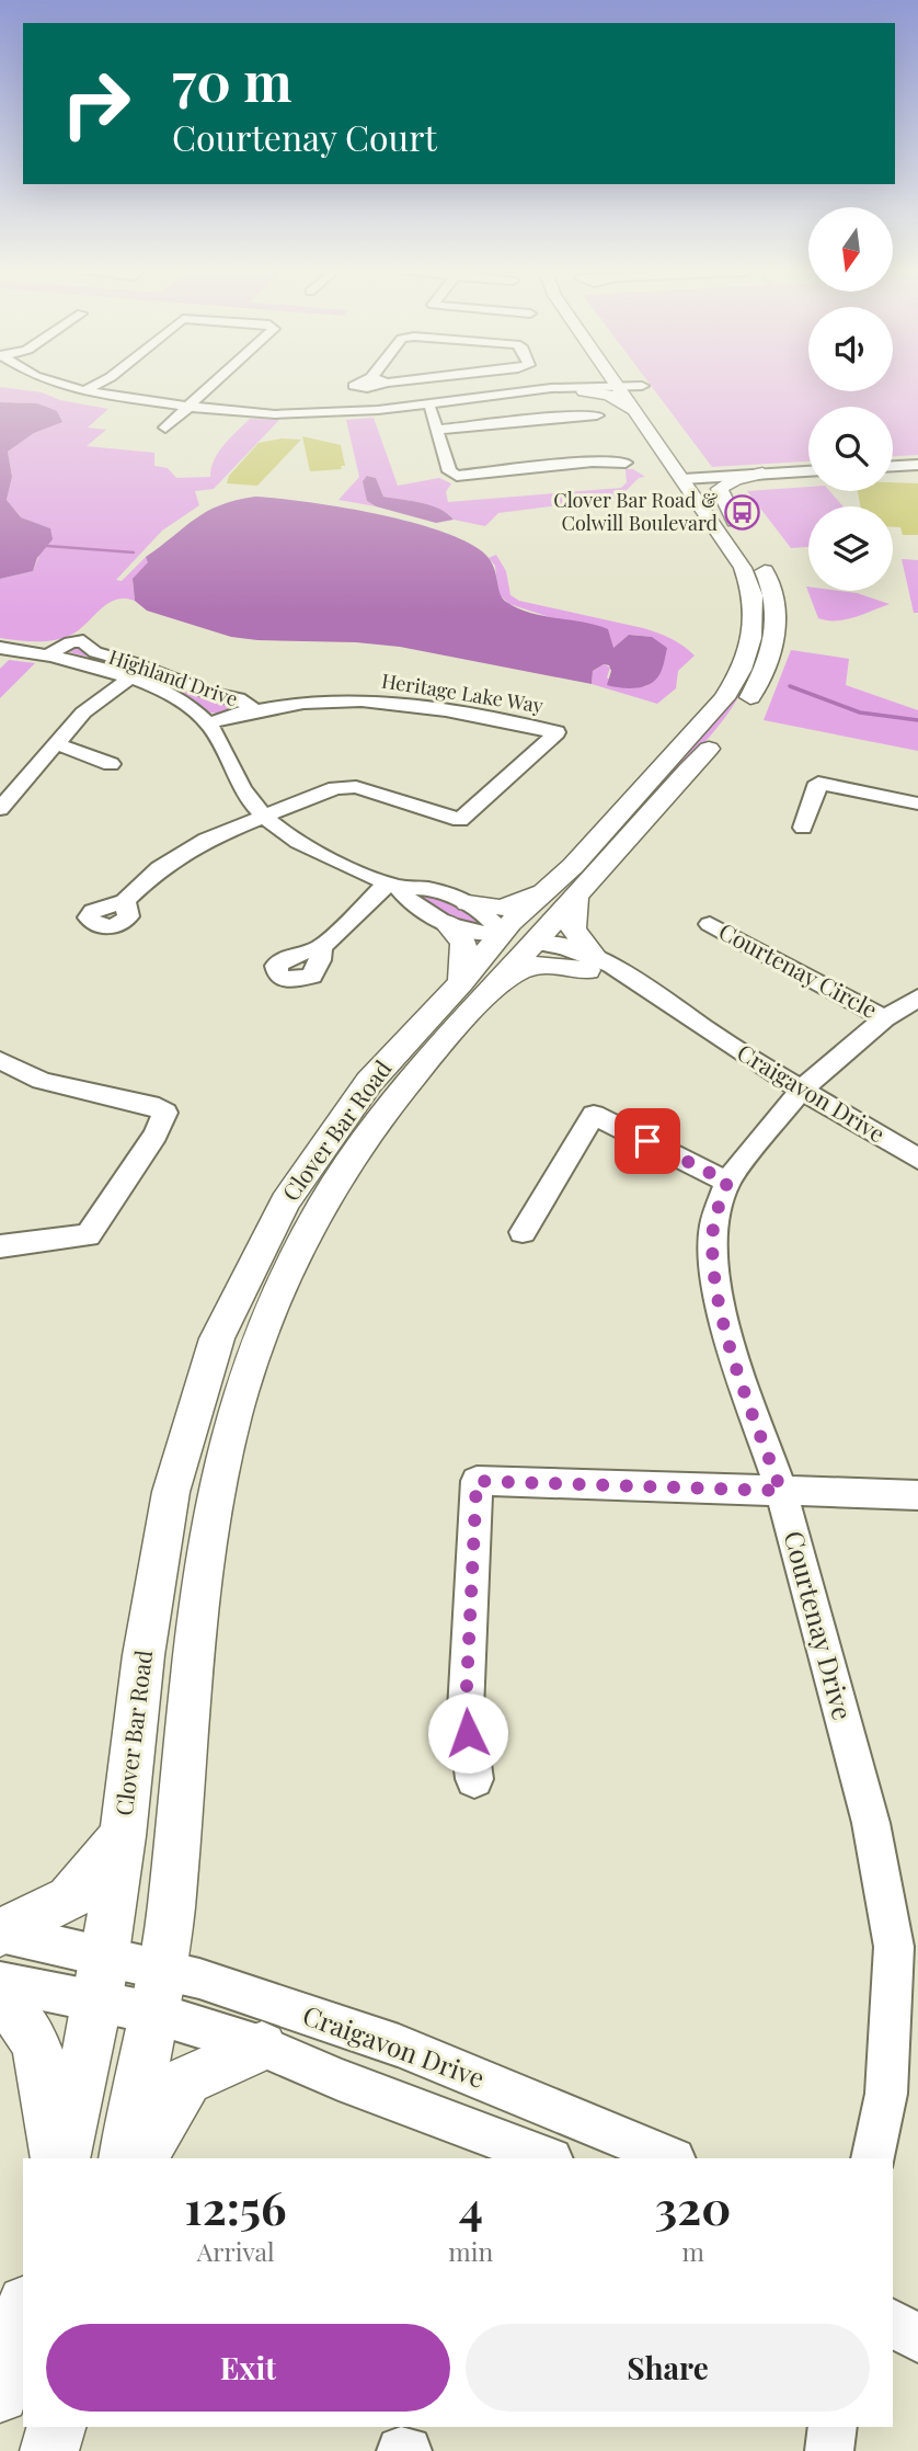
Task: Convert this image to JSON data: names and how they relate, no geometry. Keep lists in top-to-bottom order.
{
  "streets": {
    "main road": ["Clover Bar Road"],
    "street": [
      "Highland Drive",
      "Heritage Lake Way",
      "Courtenay Circle",
      "Craigavon Drive",
      "Courtenay Drive"
    ]
  },
  "crossings": [
    ["Highland Drive", "Heritage Lake Way"],
    ["Highland Drive", "Craigavon Drive"],
    ["Courtenay Circle", "Courtenay Drive"],
    ["Craigavon Drive", "Clover Bar Road"],
    ["Craigavon Drive", "Courtenay Drive"]
  ],
  "places": {
    "bus stop": ["Clover Bar Road & Colwill Boulevard"]
  },
  "north": "bottom",
  "page": {
    "turn": ["70 m", "Courtenay Court"],
    "eta": [
      "12:56",
      "Arrival",
      "4",
      "min",
      "320",
      "m"
    ],
    "buttons": ["Exit", "Share"]
  }
}
